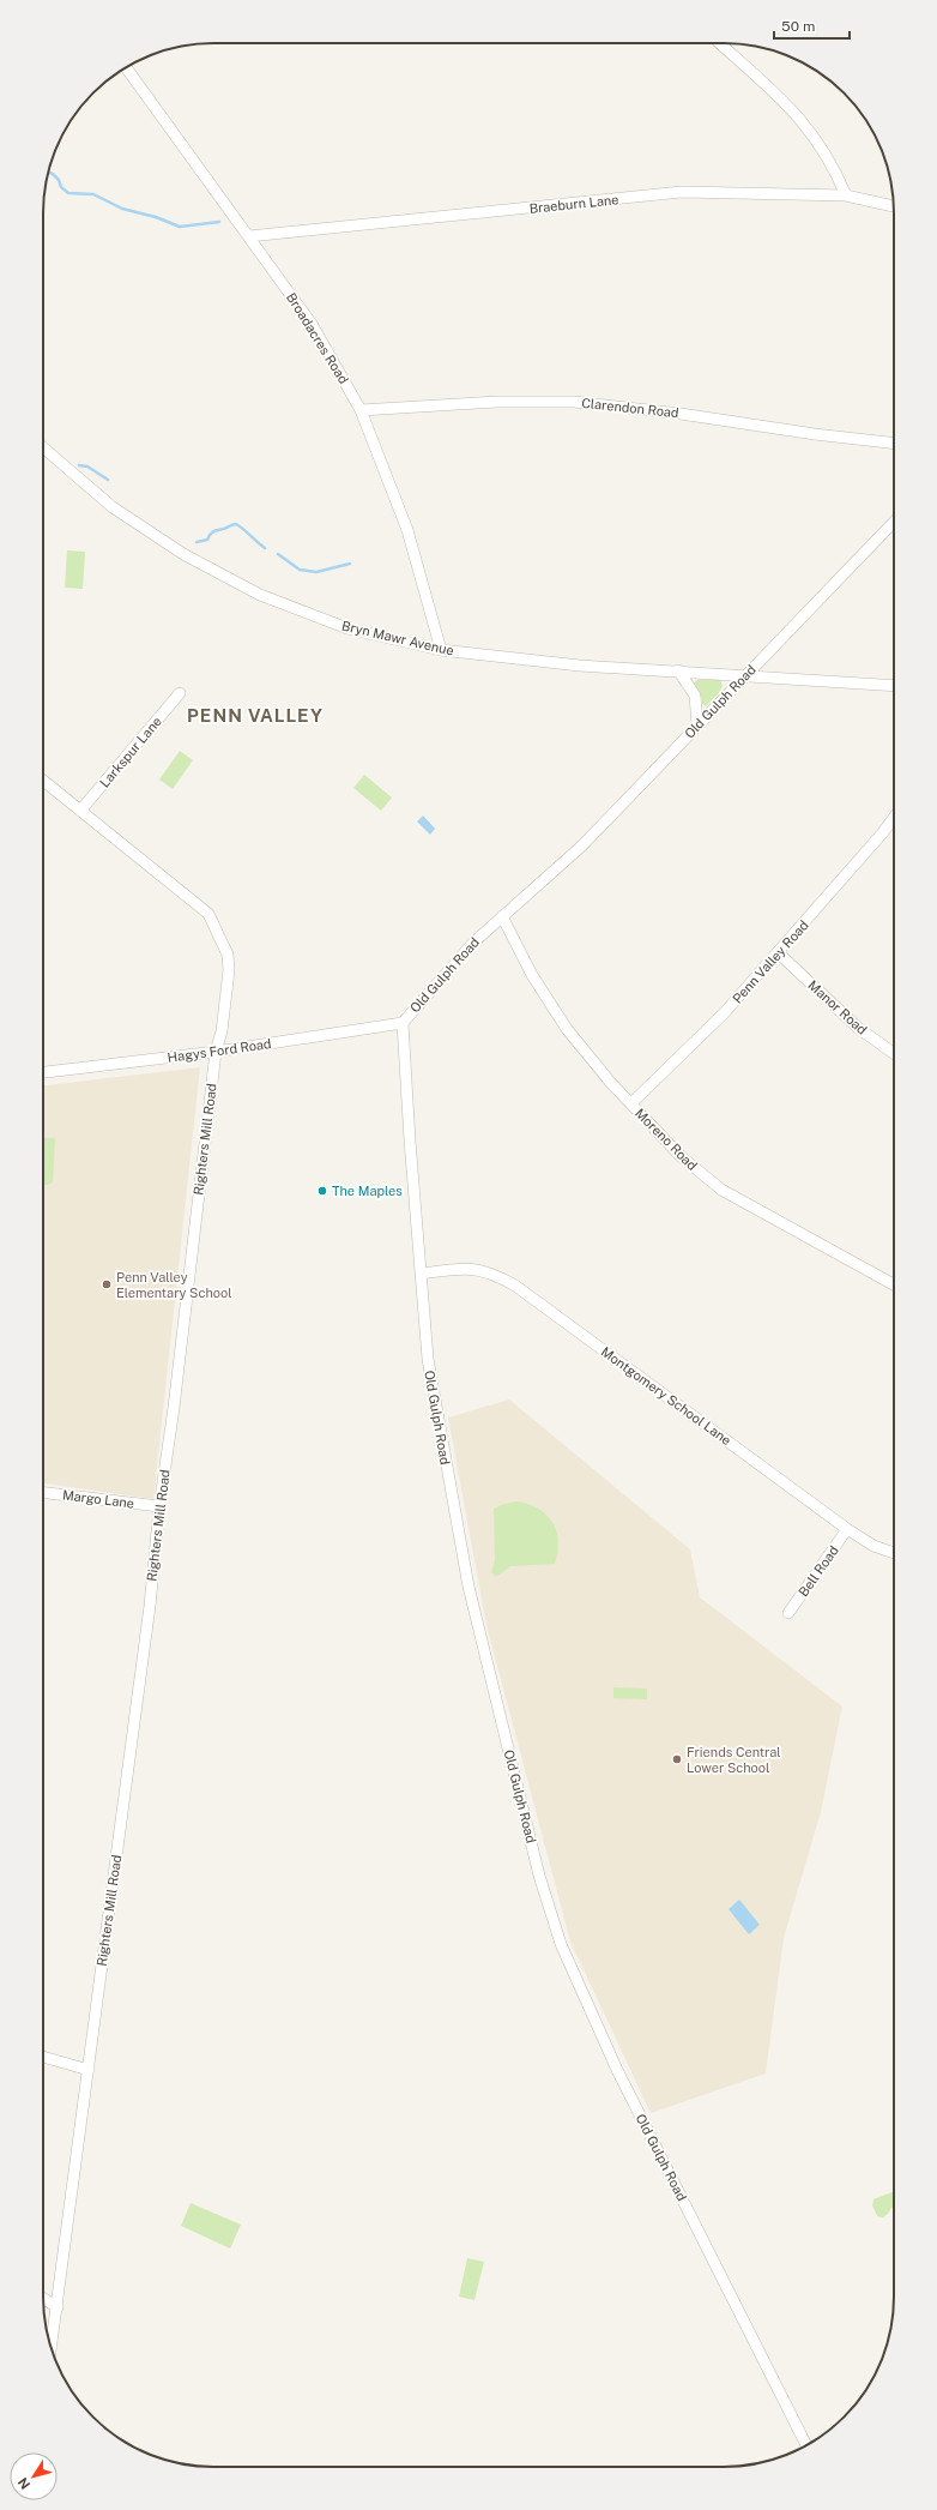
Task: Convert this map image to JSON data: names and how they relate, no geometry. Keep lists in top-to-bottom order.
{
  "streets": {
    "street": [
      "Braeburn Lane",
      "Broadacres Road",
      "Clarendon Road",
      "Bryn Mawr Avenue",
      "Old Gulph Road",
      "Larkspur Lane",
      "Penn Valley Road",
      "Manor Road",
      "Hagys Ford Road",
      "Righters Mill Road",
      "Moreno Road",
      "Montgomery School Lane",
      "Margo Lane",
      "Bell Road"
    ]
  },
  "crossings": [
    ["Braeburn Lane", "Broadacres Road"],
    ["Broadacres Road", "Clarendon Road"],
    ["Broadacres Road", "Bryn Mawr Avenue"],
    ["Bryn Mawr Avenue", "Old Gulph Road"],
    ["Old Gulph Road", "Hagys Ford Road"],
    ["Old Gulph Road", "Moreno Road"],
    ["Old Gulph Road", "Montgomery School Lane"],
    ["Larkspur Lane", "Righters Mill Road"],
    ["Penn Valley Road", "Manor Road"],
    ["Penn Valley Road", "Moreno Road"],
    ["Hagys Ford Road", "Righters Mill Road"],
    ["Righters Mill Road", "Margo Lane"],
    ["Montgomery School Lane", "Bell Road"]
  ],
  "districts": ["PENN VALLEY"],
  "places": ["The Maples", "Penn Valley Elementary School", "Friends Central Lower School"],
  "scale_bar": "50 m",
  "north": "bottom left"
}
